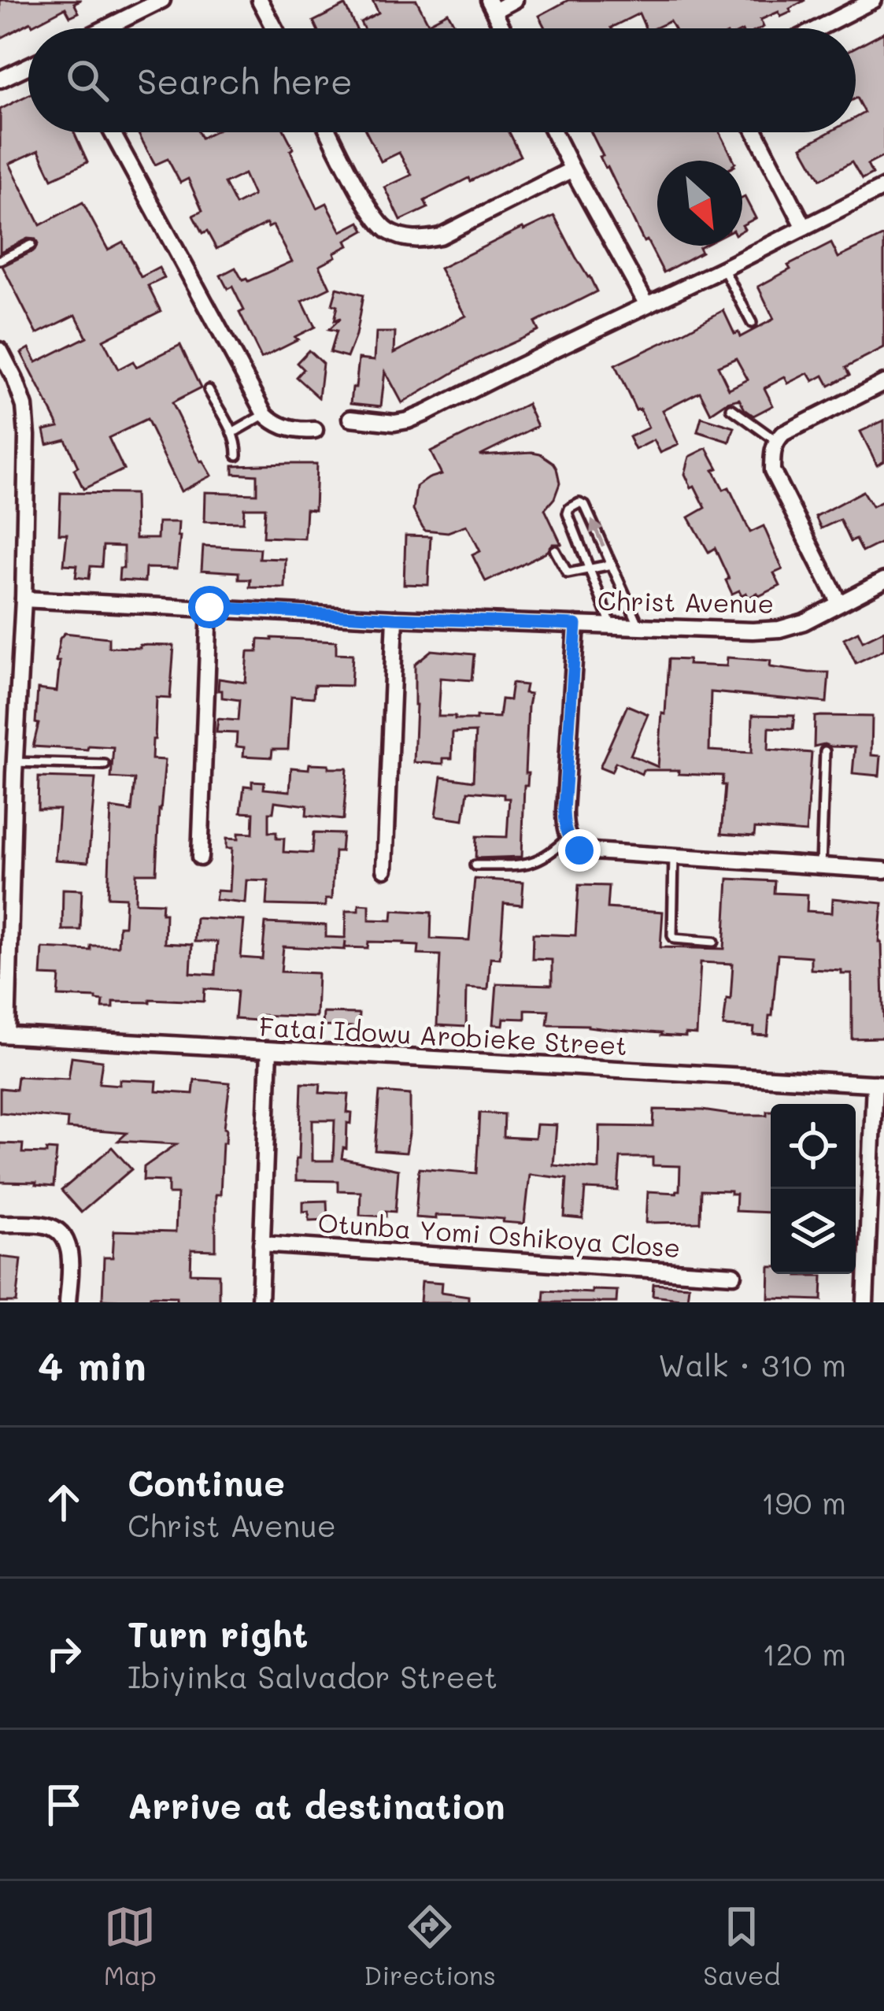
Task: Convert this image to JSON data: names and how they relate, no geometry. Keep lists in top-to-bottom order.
{
  "streets": {
    "street": ["Christ Avenue", "Fatai Idowu Arobieke Street", "Otunba Yomi Oshikoya Close"]
  },
  "north": "bottom right",
  "page": {
    "search": "Search here",
    "heading": ["4 min", "Walk · 310 m"],
    "list": [
      ["Continue", "Christ Avenue", "190 m"],
      ["Turn right", "Ibiyinka Salvador Street", "120 m"],
      "Arrive at destination"
    ],
    "nav": ["Map", "Directions", "Saved"]
  }
}
